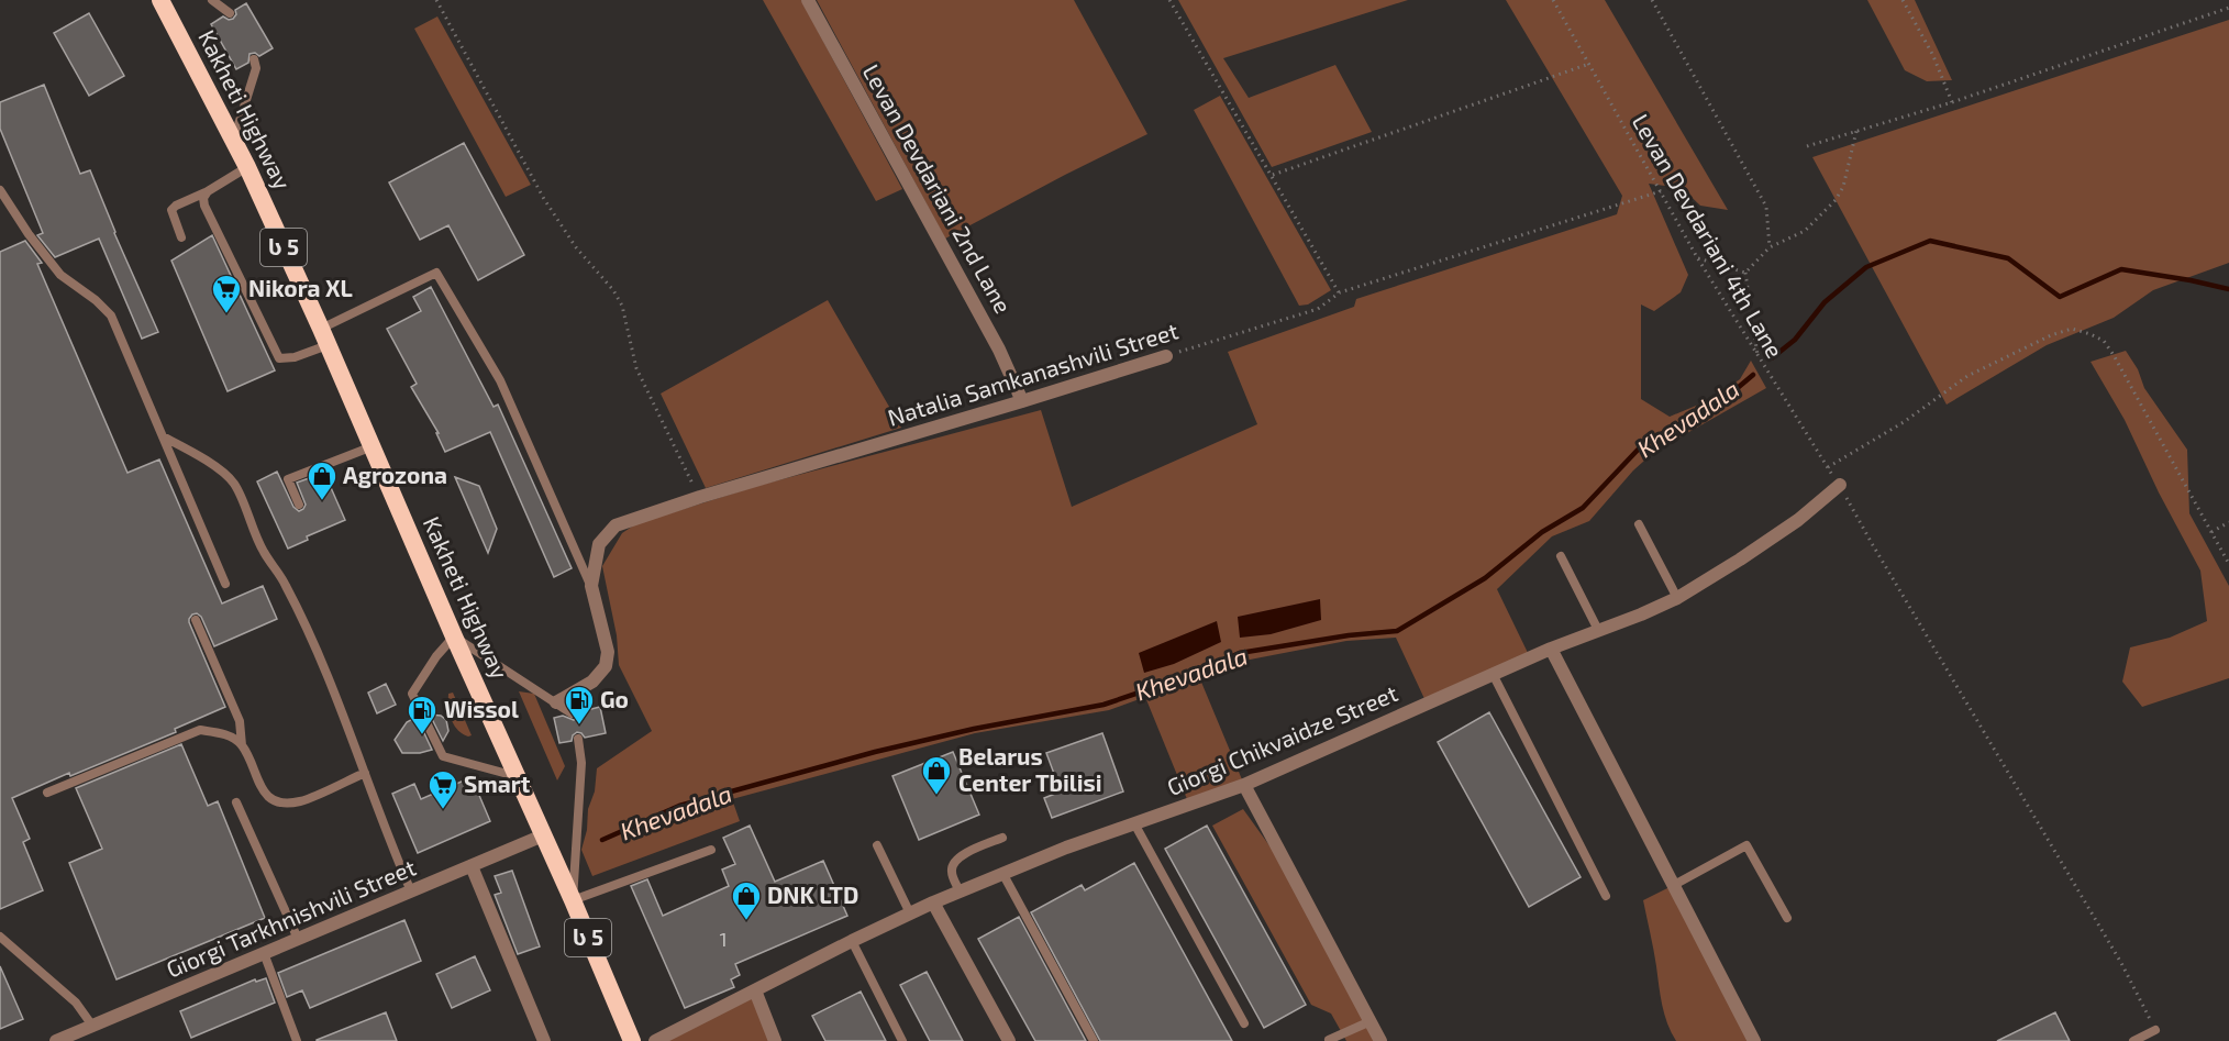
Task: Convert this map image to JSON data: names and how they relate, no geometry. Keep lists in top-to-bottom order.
{
  "streets": {
    "highway": ["Kakheti Highway", "ს 5"],
    "street": [
      "Levan Devdariani 2nd Lane",
      "Natalia Samkanashvili Street",
      "Giorgi Chikvaidze Street",
      "Giorgi Tarkhnishvili Street"
    ],
    "path": ["Levan Devdariani 4th Lane"]
  },
  "crossings": [
    ["Kakheti Highway", "Giorgi Tarkhnishvili Street"],
    ["Levan Devdariani 2nd Lane", "Natalia Samkanashvili Street"],
    ["Levan Devdariani 4th Lane", "Natalia Samkanashvili Street"],
    ["Levan Devdariani 4th Lane", "Giorgi Chikvaidze Street"]
  ],
  "water": ["Khevadala"],
  "places": {
    "supermarket": ["Nikora XL", "Smart"],
    "shop": ["Agrozona", "Belarus Center Tbilisi", "DNK LTD"],
    "fuel station": ["Go", "Wissol"]
  },
  "house_numbers": ["1"]
}
